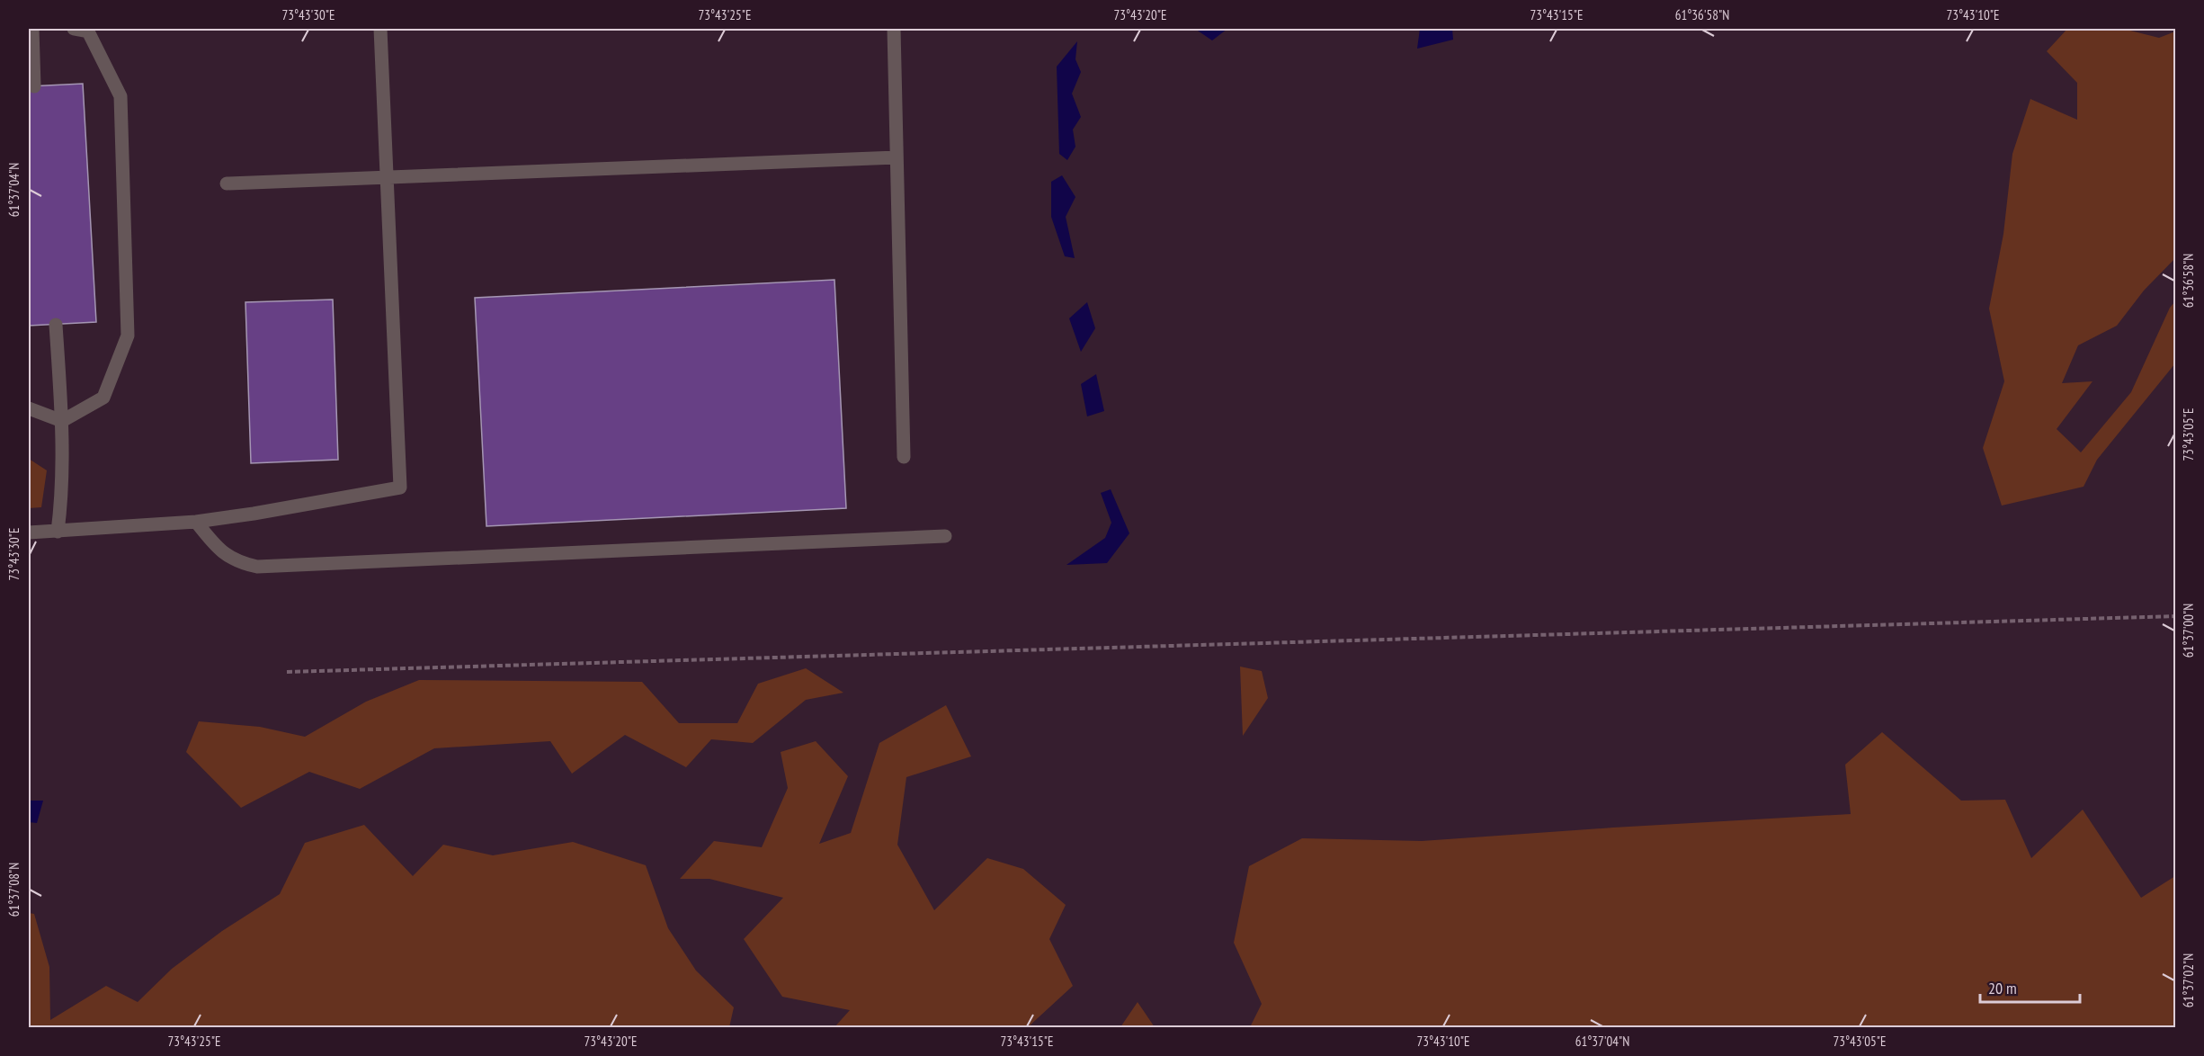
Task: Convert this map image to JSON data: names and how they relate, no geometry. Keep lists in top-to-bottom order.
{
  "scale_bar": "20 m",
  "coordinates": [
    "73°43'30\"E",
    "73°43'25\"E",
    "73°43'20\"E",
    "73°43'15\"E",
    "61°36'58\"N",
    "73°43'10\"E",
    "61°37'04\"N",
    "73°43'05\"E",
    "61°37'00\"N",
    "61°37'08\"N",
    "61°37'02\"N"
  ]
}
